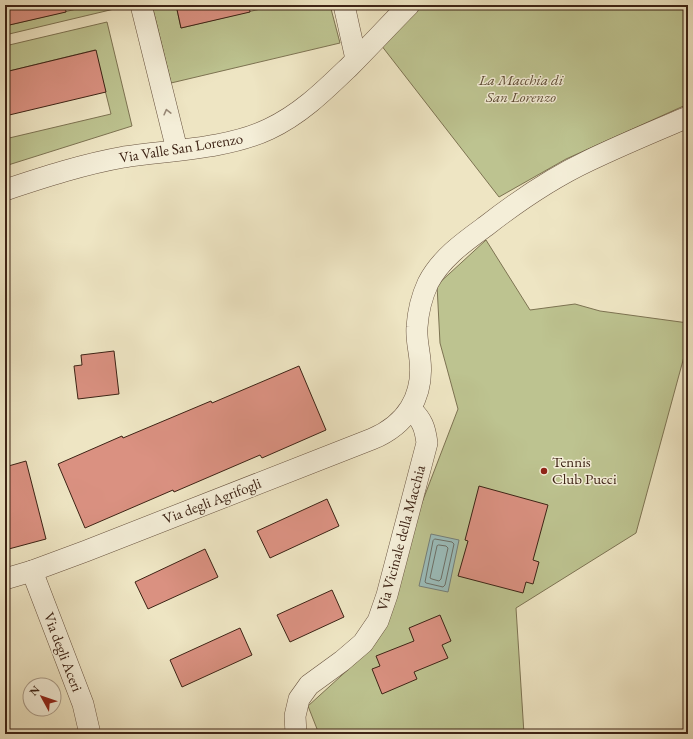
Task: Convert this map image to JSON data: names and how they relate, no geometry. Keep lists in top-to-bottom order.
{
  "streets": {
    "street": [
      "Via Valle San Lorenzo",
      "Via degli Agrifogli",
      "Via Vicinale della Macchia",
      "Via degli Aceri"
    ]
  },
  "crossings": [
    ["Via degli Agrifogli", "Via Vicinale della Macchia"],
    ["Via degli Agrifogli", "Via degli Aceri"]
  ],
  "parks": ["La Macchia di San Lorenzo"],
  "places": ["Tennis Club Pucci"],
  "north": "top left"
}
